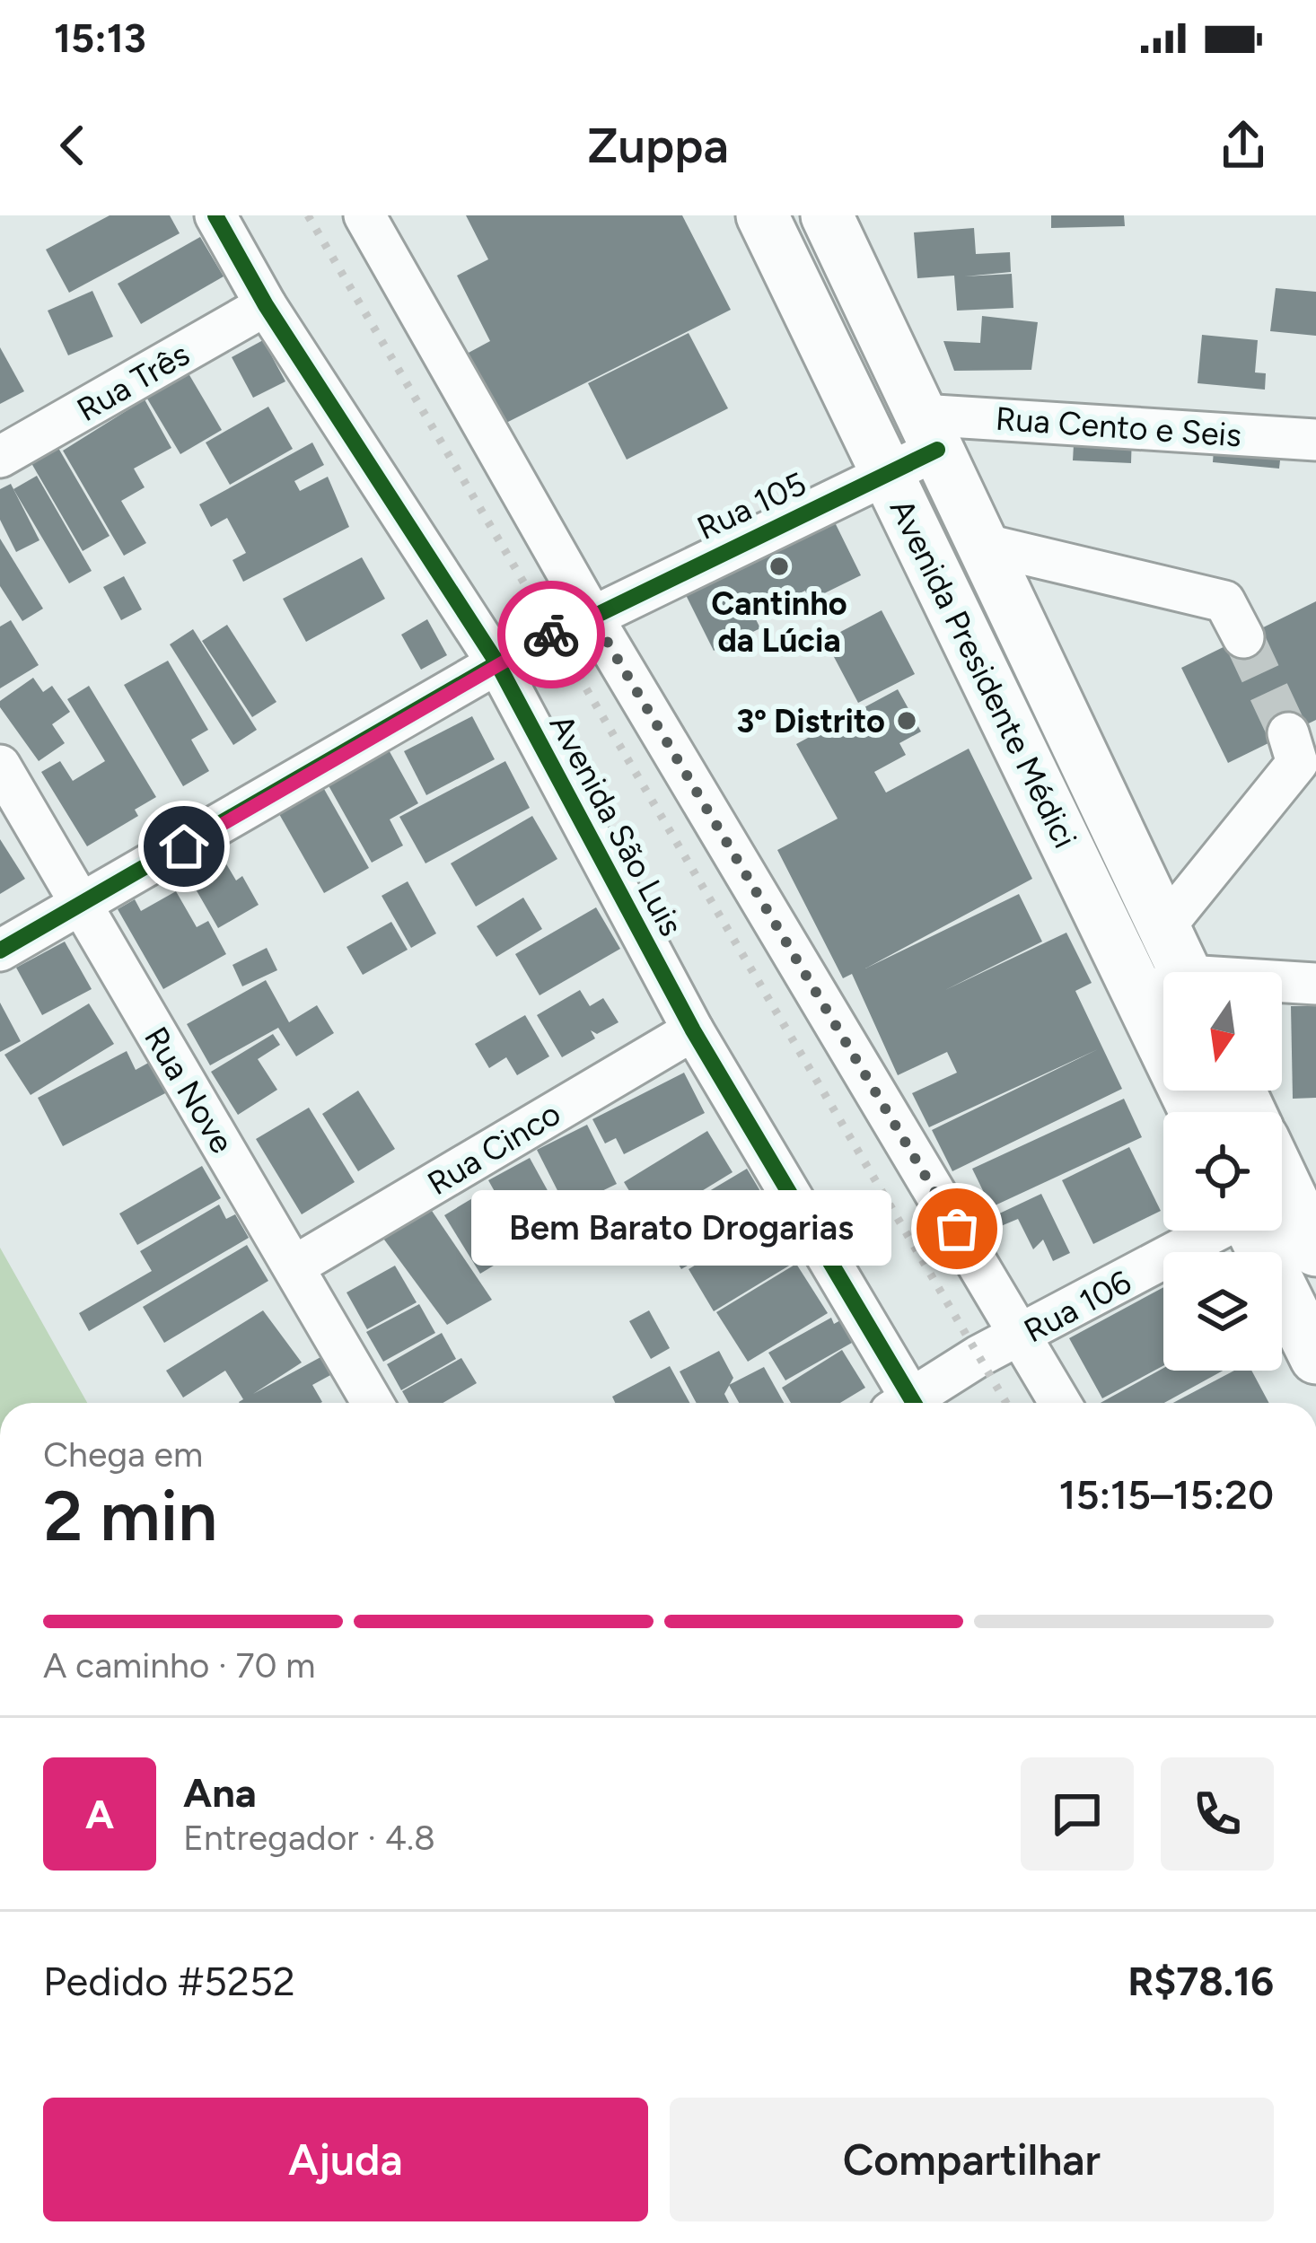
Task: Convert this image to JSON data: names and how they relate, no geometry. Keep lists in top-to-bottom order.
{
  "streets": {
    "main road": ["Avenida Presidente Médici"],
    "street": [
      "Rua Três",
      "Rua Cento e Seis",
      "Rua 105",
      "Avenida São Luis",
      "Rua Nove",
      "Rua Cinco",
      "Rua 106"
    ]
  },
  "crossings": [
    ["Rua Três", "Avenida São Luis"],
    ["Rua Cento e Seis", "Rua 105"],
    ["Rua Cento e Seis", "Avenida Presidente Médici"],
    ["Rua 105", "Avenida Presidente Médici"],
    ["Rua 105", "Avenida São Luis"],
    ["Rua 105", "Rua Nove"],
    ["Avenida São Luis", "Rua Cinco"],
    ["Rua Nove", "Rua Cinco"]
  ],
  "places": ["Cantinho da Lúcia", "3º Distrito", "Bem Barato Drogarias"],
  "north": "bottom",
  "page": {
    "status": "15:13",
    "header": "Zuppa",
    "bubble": "Bem Barato Drogarias",
    "heading": ["2 min", "Chega em", "15:15–15:20"],
    "panel": [
      "Ana",
      "Entregador · 4.8",
      "Pedido #5252",
      "R$78.16"
    ],
    "bar": "A caminho · 70 m",
    "round": "A",
    "buttons": ["Ajuda", "Compartilhar"]
  }
}
